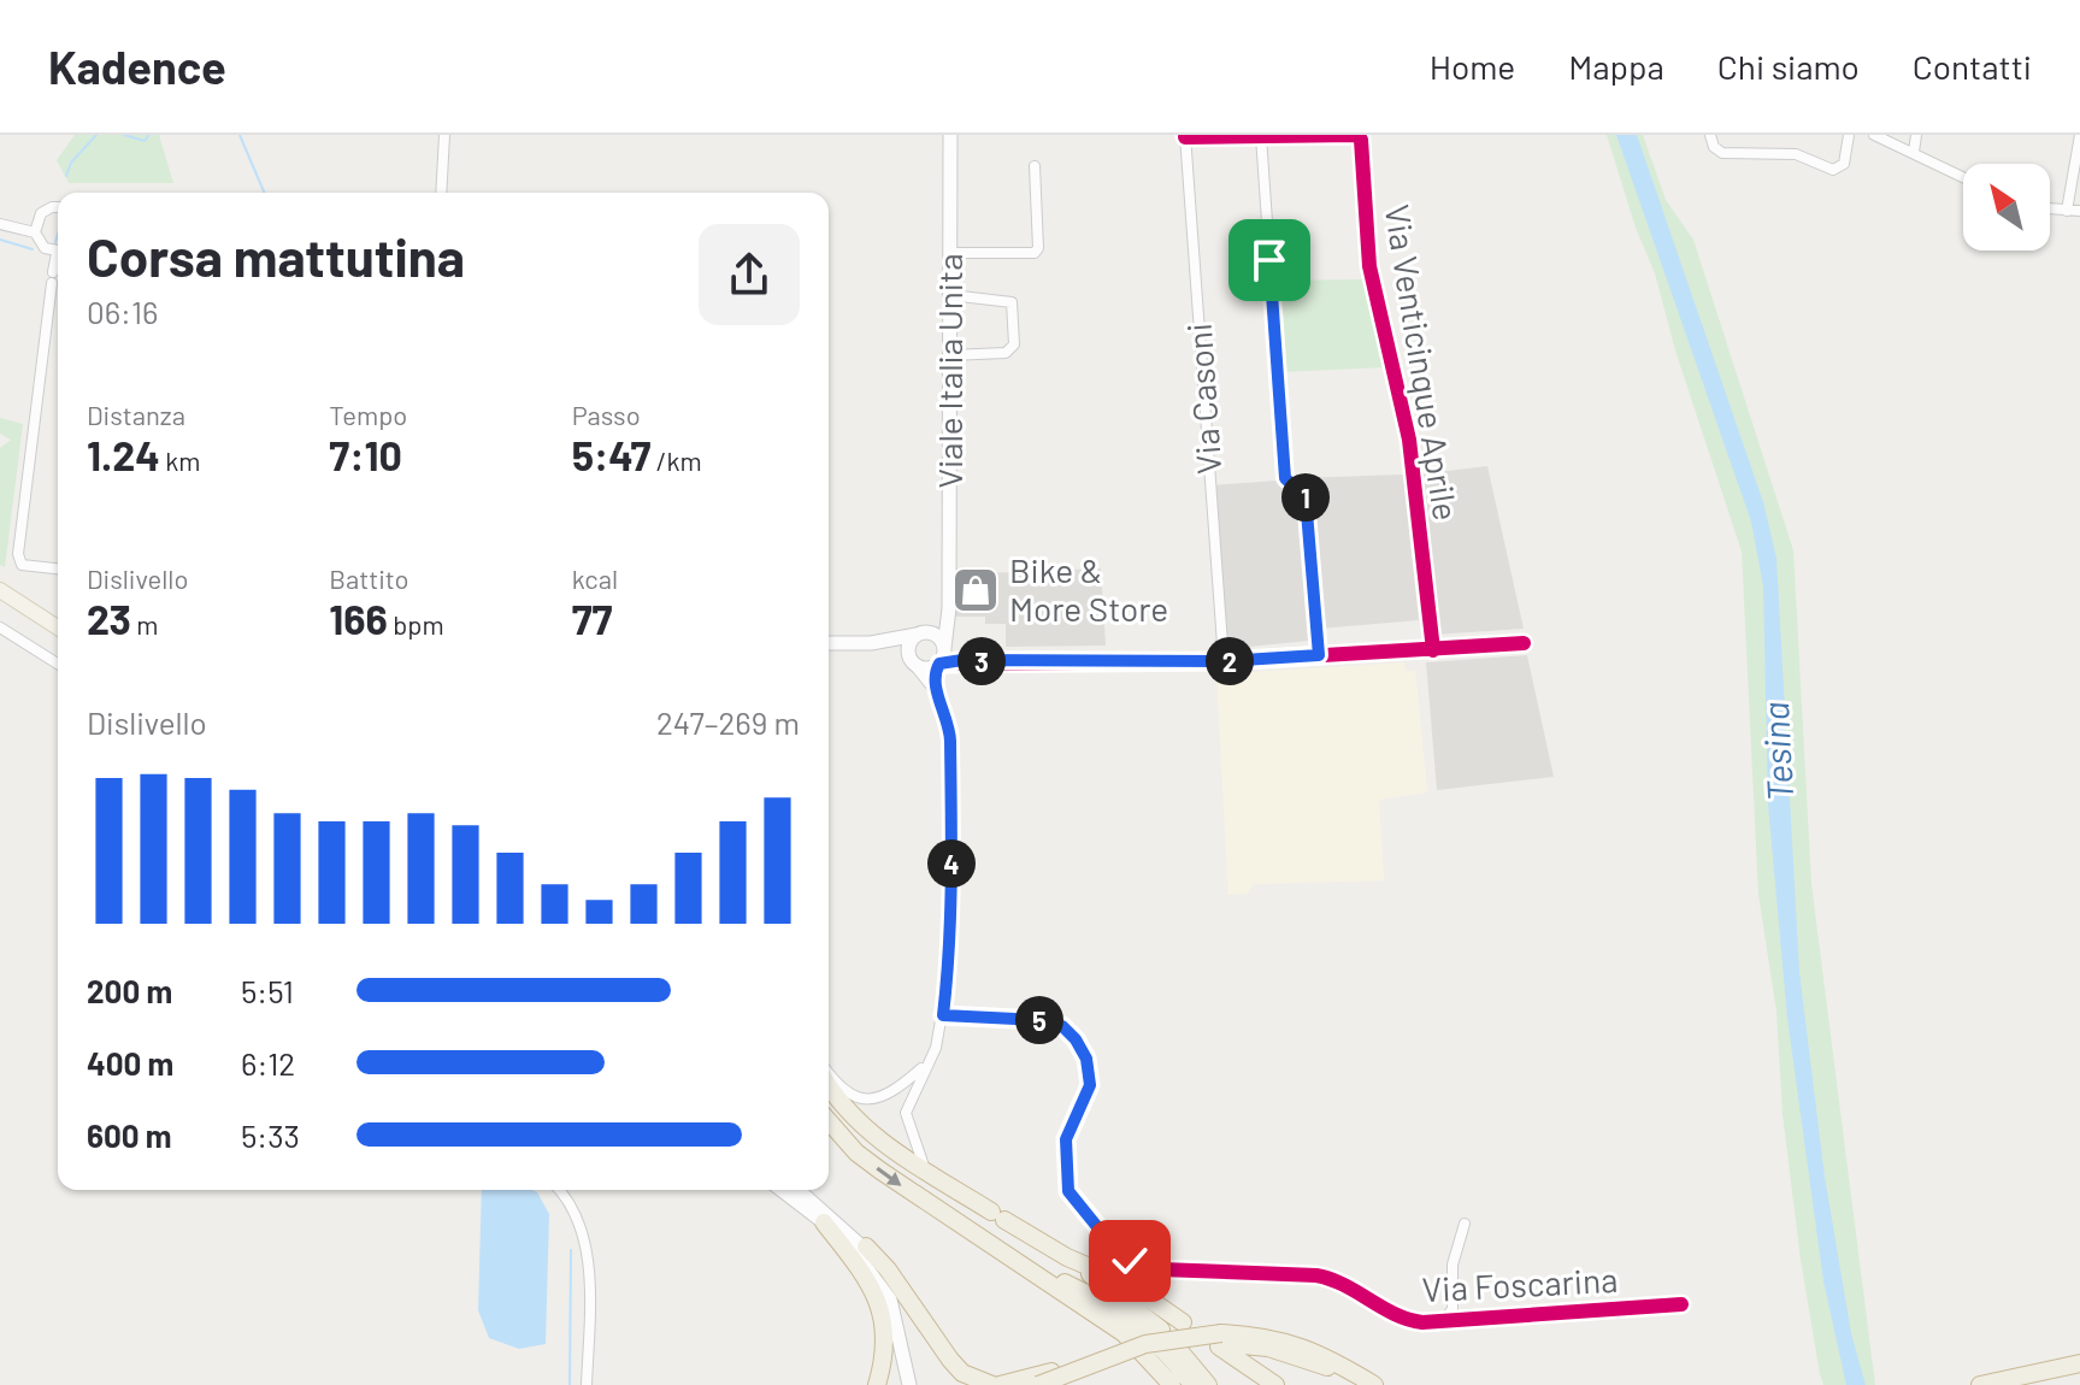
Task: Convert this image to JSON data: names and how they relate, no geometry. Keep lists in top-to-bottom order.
{
  "streets": {
    "street": [
      "Via Venticinque Aprile",
      "Viale Italia Unita",
      "Via Casoni",
      "Via Foscarina"
    ]
  },
  "water": ["Tesina"],
  "places": {
    "shop": ["Bike & More Store"]
  },
  "north": "top left",
  "page": {
    "header": "Kadence",
    "nav": [
      "Home",
      "Mappa",
      "Chi siamo",
      "Contatti"
    ],
    "heading": ["Corsa mattutina", "06:16"],
    "stats": [
      ["Distanza", "1.24 km"],
      ["Tempo", "7:10"],
      ["Passo", "5:47 /km"],
      ["Dislivello", "23 m"],
      ["Battito", "166 bpm"],
      ["kcal", "77"]
    ],
    "pins": [
      "1",
      "2",
      "3",
      "4",
      "5"
    ],
    "chart": ["Dislivello", "247–269 m"],
    "list": [
      {
        "name": "200 m",
        "note": "5:51"
      },
      {
        "name": "400 m",
        "note": "6:12"
      },
      {
        "name": "600 m",
        "note": "5:33"
      }
    ]
  }
}
